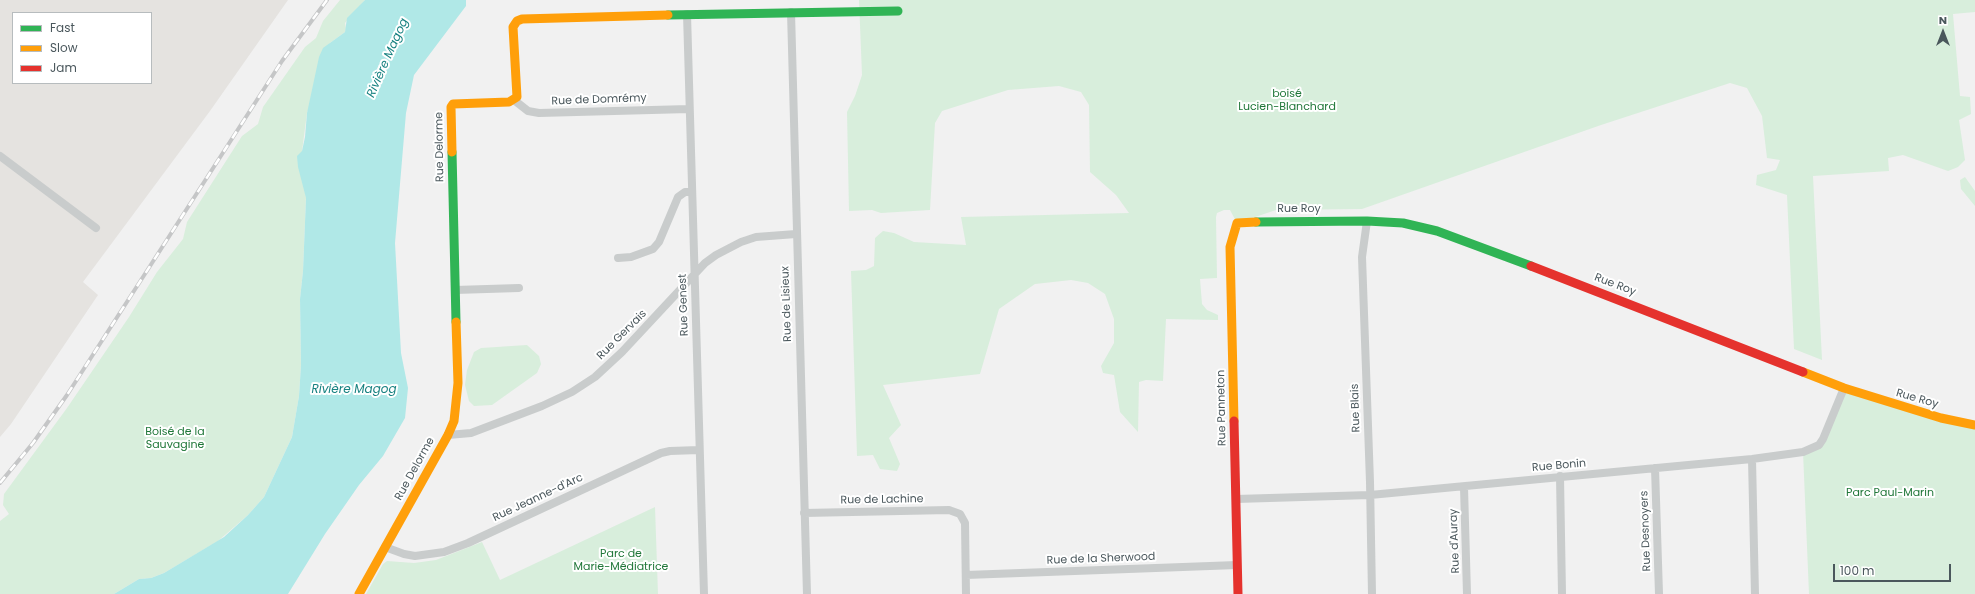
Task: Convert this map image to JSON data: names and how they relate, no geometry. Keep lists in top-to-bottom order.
{
  "streets": {
    "street": [
      "Rue de Domrémy",
      "Rue Delorme",
      "Rue Roy",
      "Rue de Lisieux",
      "Rue Genest",
      "Rue Gervais",
      "Rue Panneton",
      "Rue Blais",
      "Rue Bonin",
      "Rue Jeanne-d'Arc",
      "Rue de Lachine",
      "Rue Desnoyers",
      "Rue d'Auray",
      "Rue de la Sherwood"
    ]
  },
  "crossings": [
    ["Rue de Domrémy", "Rue Delorme"],
    ["Rue de Domrémy", "Rue Genest"],
    ["Rue Delorme", "Rue Gervais"],
    ["Rue Delorme", "Rue Jeanne-d'Arc"],
    ["Rue Roy", "Rue Panneton"],
    ["Rue Roy", "Rue Blais"],
    ["Rue Roy", "Rue Bonin"],
    ["Rue de Lisieux", "Rue Gervais"],
    ["Rue de Lisieux", "Rue de Lachine"],
    ["Rue Genest", "Rue Gervais"],
    ["Rue Genest", "Rue Jeanne-d'Arc"],
    ["Rue Panneton", "Rue Bonin"],
    ["Rue Panneton", "Rue de la Sherwood"],
    ["Rue Blais", "Rue Bonin"],
    ["Rue Bonin", "Rue Desnoyers"],
    ["Rue Bonin", "Rue d'Auray"],
    ["Rue de Lachine", "Rue de la Sherwood"]
  ],
  "water": ["Rivière Magog"],
  "parks": [
    "boisé Lucien-Blanchard",
    "Boisé de la Sauvagine",
    "Parc Paul-Marin",
    "Parc de Marie-Médiatrice"
  ],
  "legend": ["Fast", "Slow", "Jam"],
  "scale_bar": "100 m",
  "north": "top"
}
